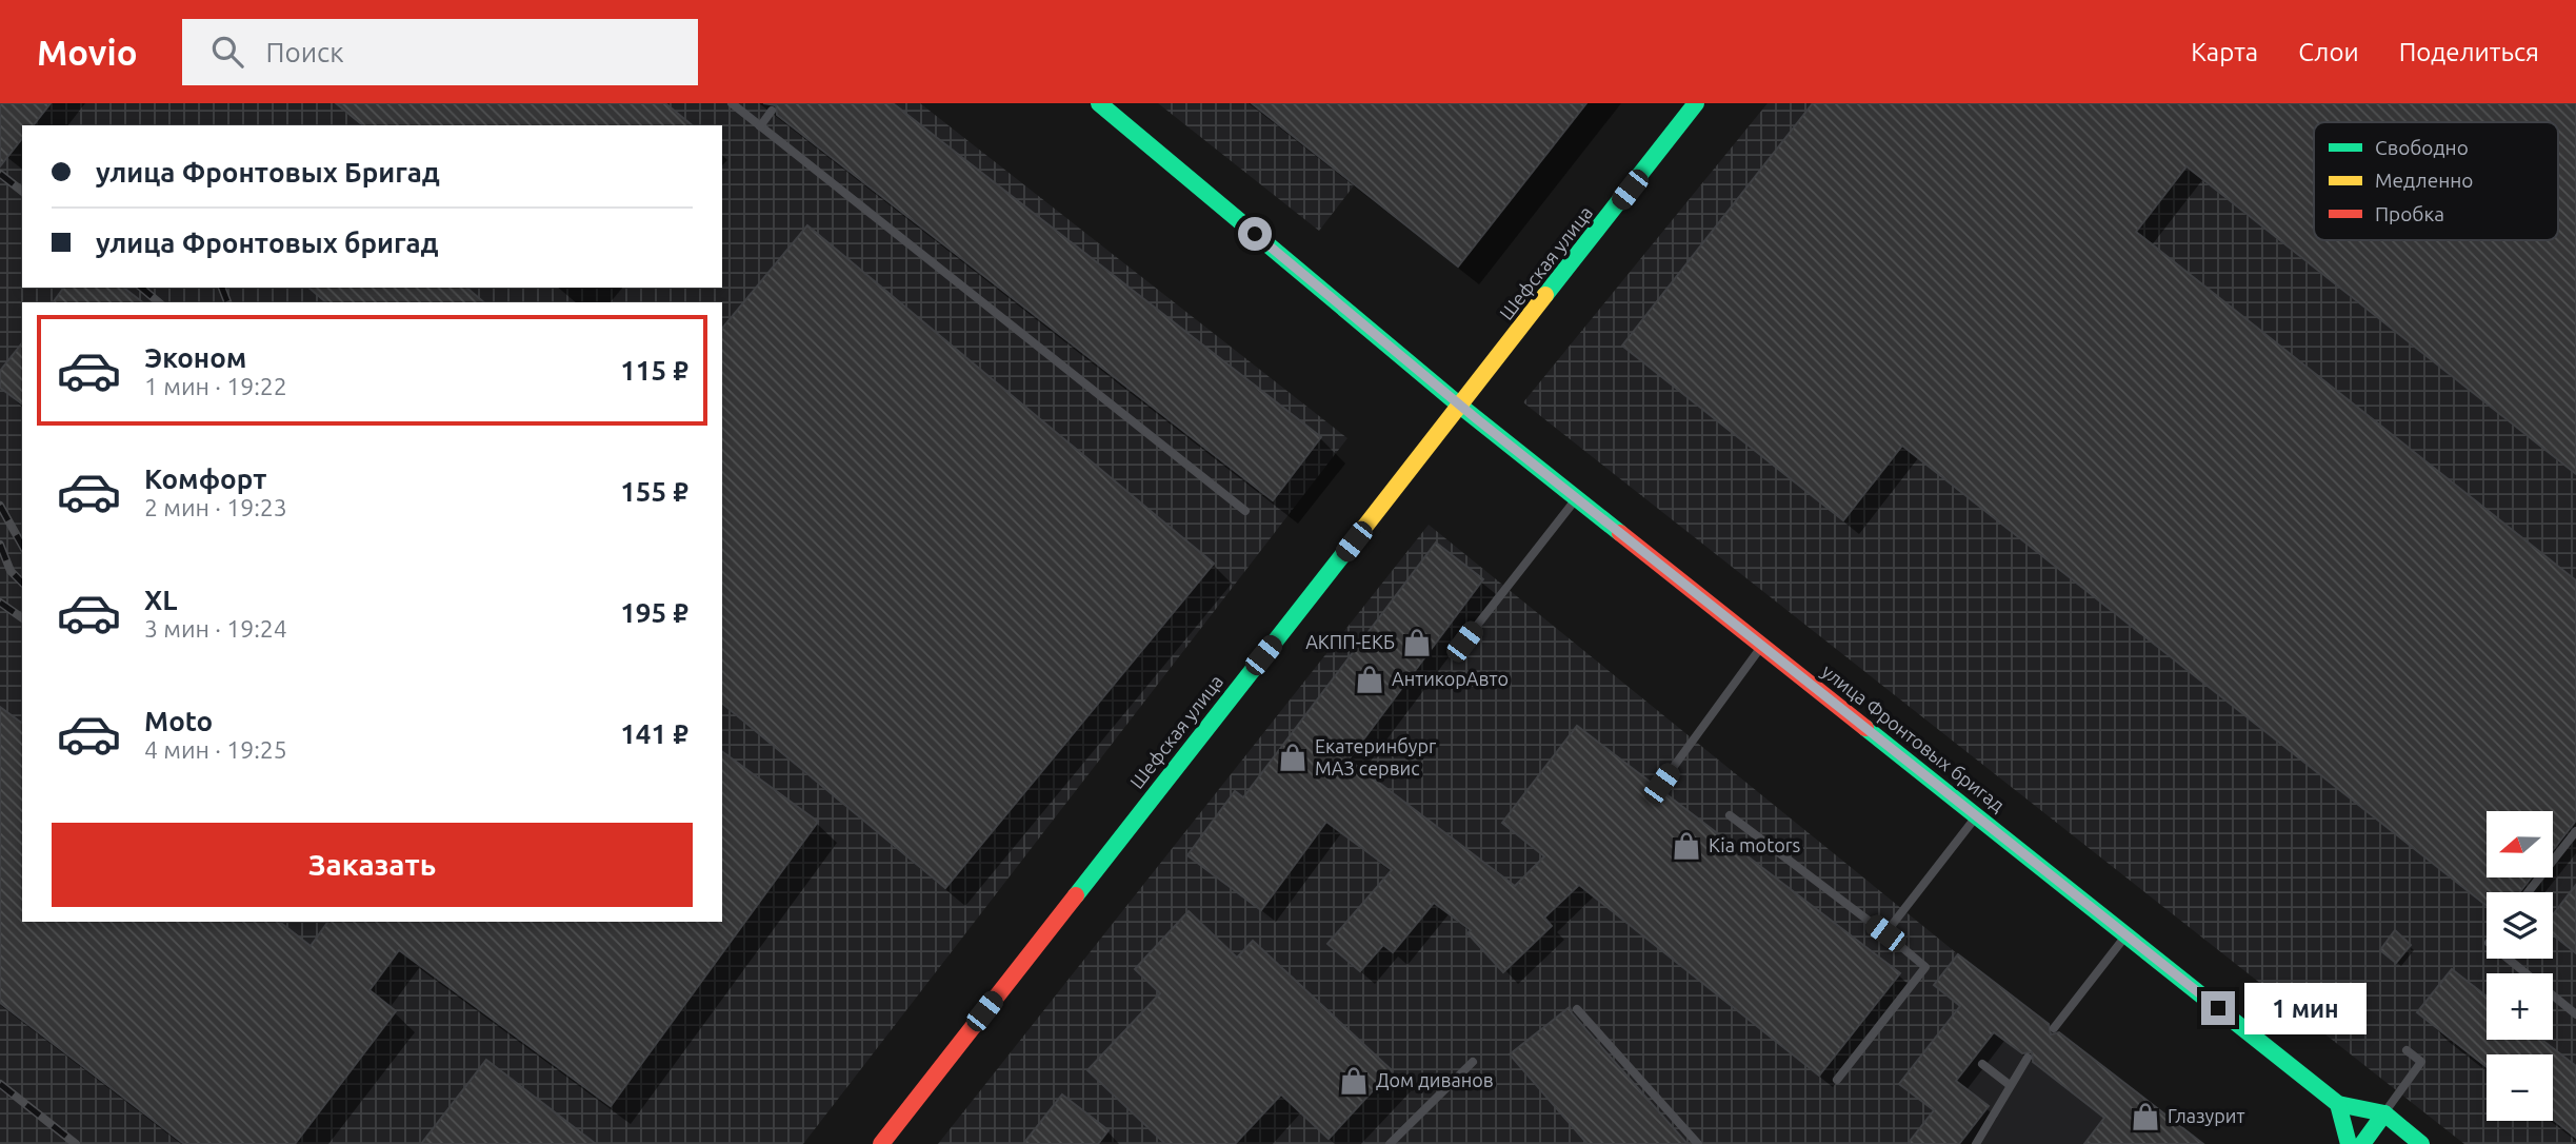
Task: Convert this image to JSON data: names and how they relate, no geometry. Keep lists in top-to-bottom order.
{
  "streets": {
    "main road": ["Шефская улица", "улица Фронтовых бригад"]
  },
  "crossings": [
    ["Шефская улица", "улица Фронтовых бригад"]
  ],
  "places": {
    "shop": [
      "АКПП-ЕКБ",
      "АнтикорАвто",
      "Екатеринбург МАЗ сервис",
      "Kia motors",
      "Дом диванов",
      "Глазурит"
    ]
  },
  "legend": ["Свободно", "Медленно", "Пробка"],
  "north": "left",
  "page": {
    "header": "Movio",
    "search": "Поиск",
    "nav": ["Карта", "Слои", "Поделиться"],
    "banner": ["улица Фронтовых Бригад", "улица Фронтовых бригад"],
    "list": [
      {
        "name": "Эконом",
        "note": "1 мин · 19:22",
        "value": "115 ₽"
      },
      {
        "name": "Комфорт",
        "note": "2 мин · 19:23",
        "value": "155 ₽"
      },
      {
        "name": "XL",
        "note": "3 мин · 19:24",
        "value": "195 ₽"
      },
      {
        "name": "Moto",
        "note": "4 мин · 19:25",
        "value": "141 ₽"
      }
    ],
    "buttons": "Заказать",
    "map_buttons": ["+", "−"],
    "bubble": "1 мин"
  }
}
